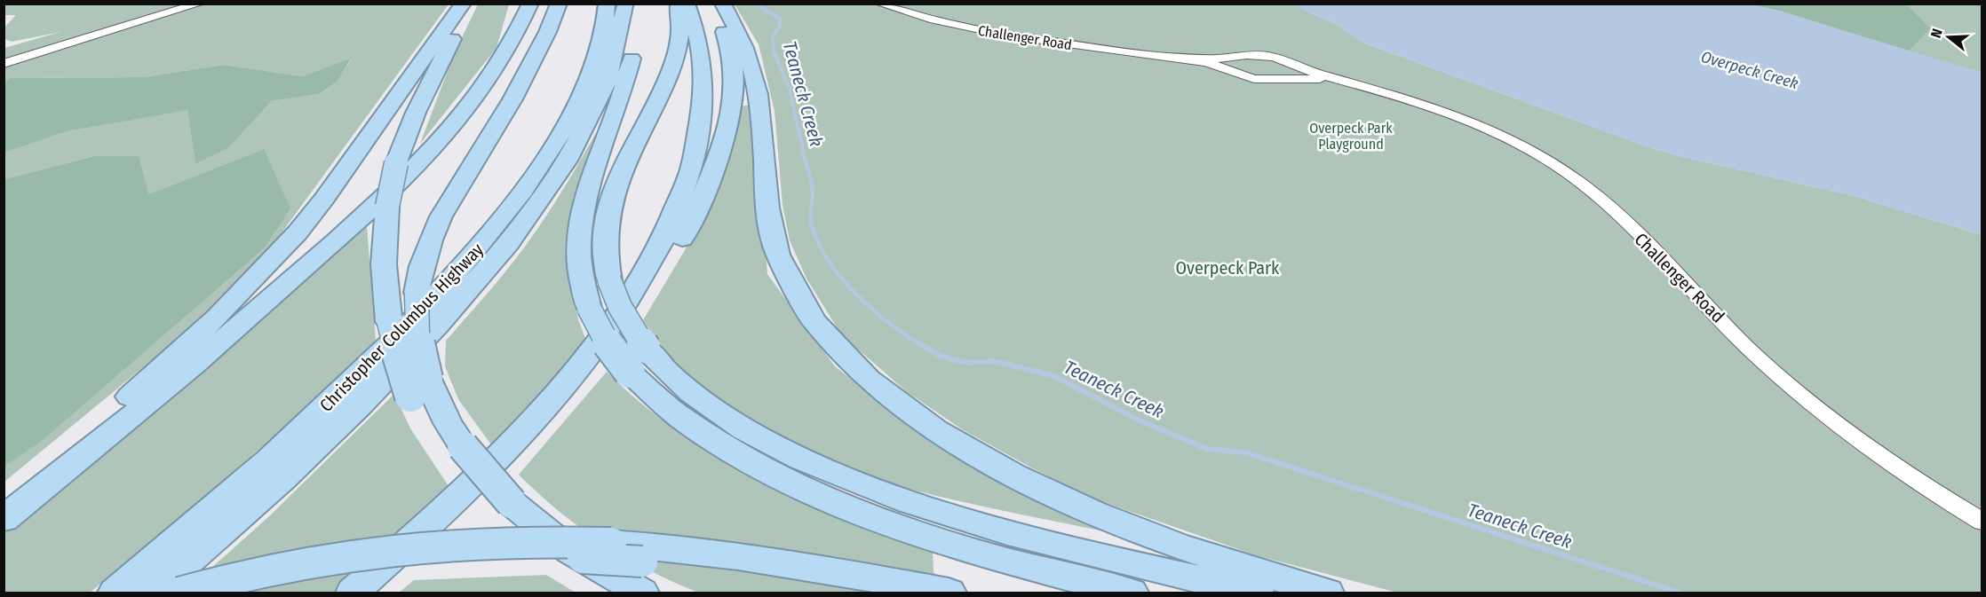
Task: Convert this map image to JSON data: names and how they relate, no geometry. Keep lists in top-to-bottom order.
{
  "streets": {
    "highway": ["Christopher Columbus Highway"],
    "street": ["Challenger Road"]
  },
  "water": ["Overpeck Creek", "Teaneck Creek"],
  "parks": ["Overpeck Park Playground", "Overpeck Park"],
  "north": "left"
}
